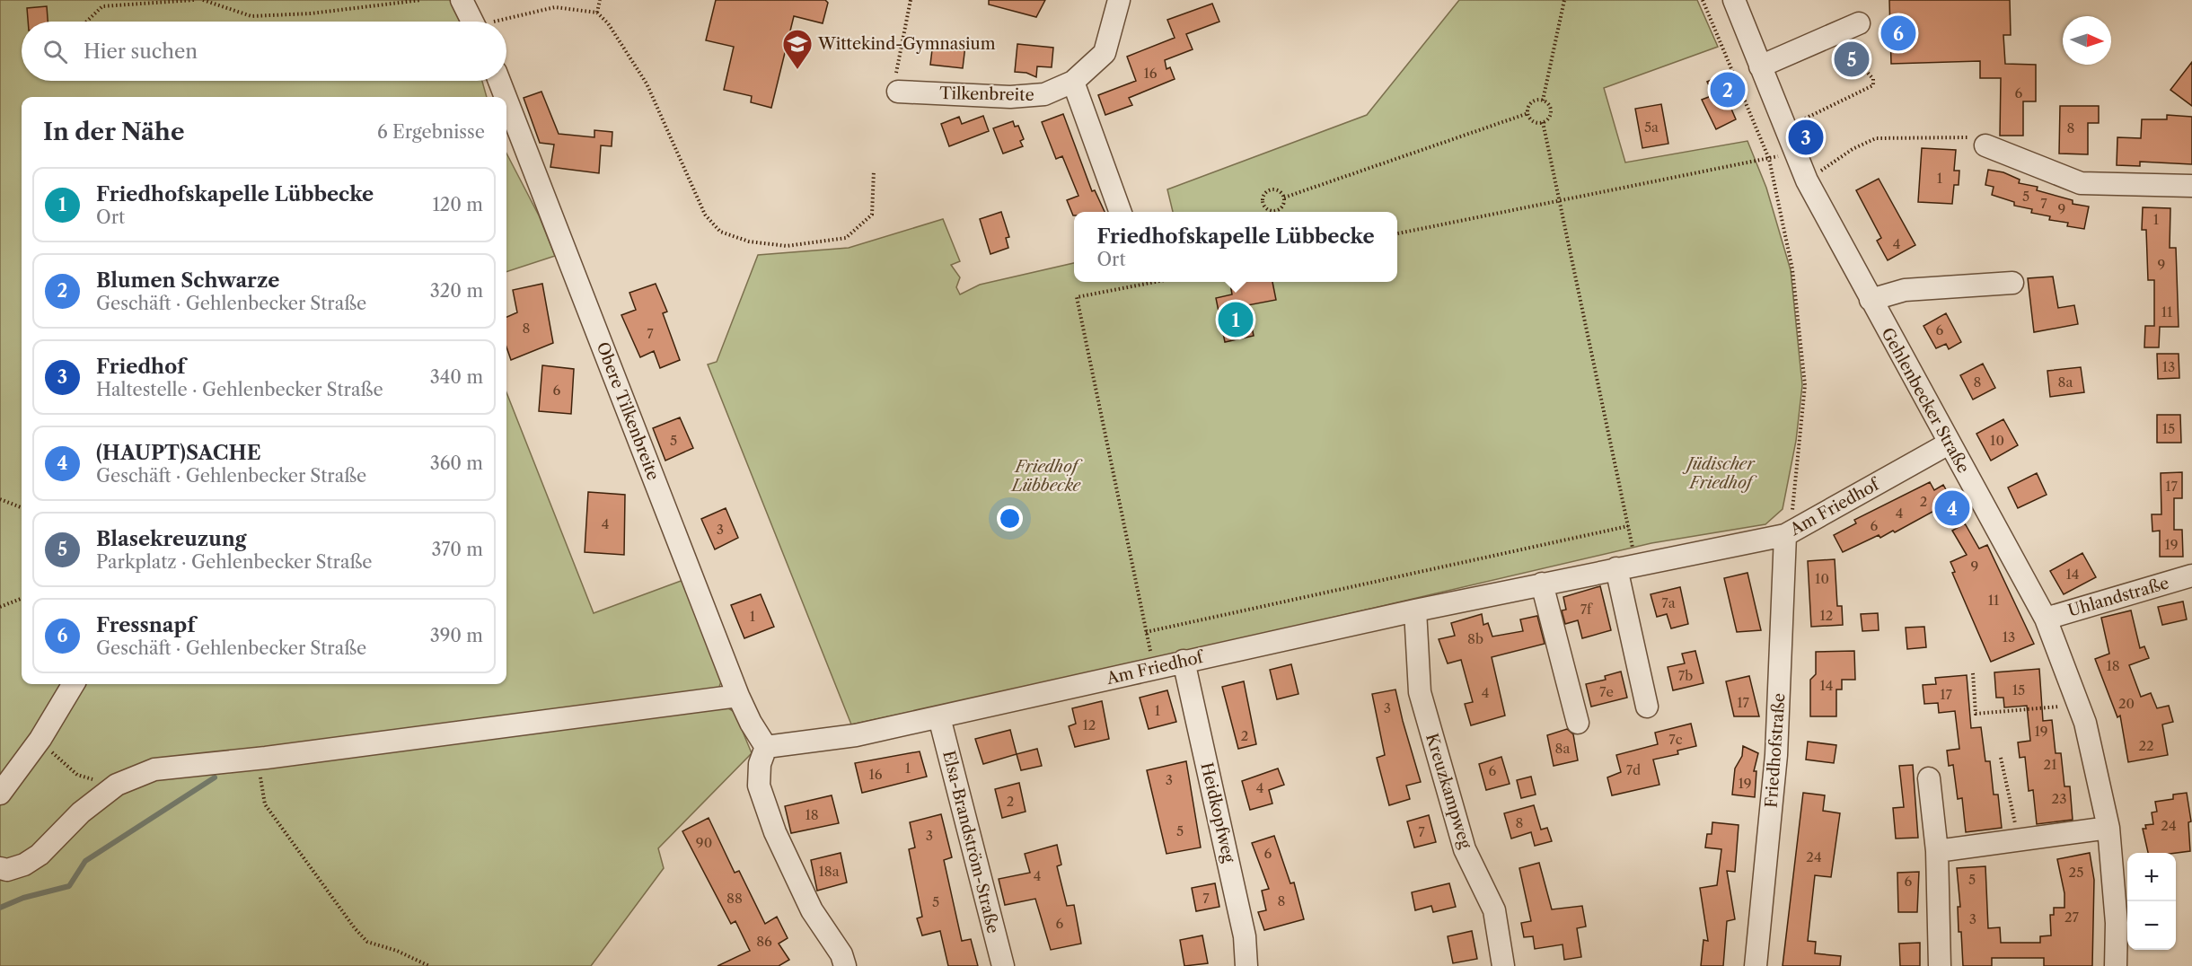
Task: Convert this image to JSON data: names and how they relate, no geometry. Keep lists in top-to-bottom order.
{
  "streets": {
    "street": [
      "Tilkenbreite",
      "Gehlenbecker Straße",
      "Obere Tilkenbreite",
      "Am Friedhof",
      "Uhlandstraße",
      "Friedhofstraße",
      "Kreuzkampweg",
      "Heidkopfweg",
      "Elsa-Brandström-Straße"
    ]
  },
  "crossings": [
    ["Gehlenbecker Straße", "Am Friedhof"],
    ["Gehlenbecker Straße", "Uhlandstraße"],
    ["Obere Tilkenbreite", "Am Friedhof"],
    ["Am Friedhof", "Friedhofstraße"],
    ["Am Friedhof", "Kreuzkampweg"],
    ["Am Friedhof", "Heidkopfweg"],
    ["Am Friedhof", "Elsa-Brandström-Straße"]
  ],
  "parks": ["Jüdischer Friedhof", "Friedhof Lübbecke"],
  "places": {
    "school or university": ["Wittekind-Gymnasium"]
  },
  "house_numbers": [
    "16",
    "6",
    "5a",
    "8",
    "1",
    "5",
    "7",
    "9",
    "1",
    "4",
    "9",
    "11",
    "8",
    "6",
    "7",
    "13",
    "8",
    "8a",
    "6",
    "15",
    "5",
    "10",
    "17",
    "2",
    "4",
    "4",
    "6",
    "3",
    "19",
    "9",
    "14",
    "10",
    "11",
    "7a",
    "7f",
    "12",
    "1",
    "13",
    "8b",
    "18",
    "7b",
    "14",
    "15",
    "7e",
    "4",
    "17",
    "17",
    "20",
    "3",
    "1",
    "12",
    "19",
    "2",
    "7c",
    "22",
    "8a",
    "21",
    "1",
    "7d",
    "6",
    "16",
    "3",
    "19",
    "4",
    "23",
    "2",
    "18",
    "8",
    "24",
    "5",
    "7",
    "3",
    "90",
    "6",
    "24",
    "18a",
    "25",
    "4",
    "5",
    "6",
    "88",
    "7",
    "8",
    "5",
    "27",
    "3",
    "6",
    "86"
  ],
  "north": "right",
  "page": {
    "pins": [
      "6",
      "5",
      "2",
      "3",
      "1",
      "4"
    ],
    "search": "Hier suchen",
    "heading": ["In der Nähe", "6 Ergebnisse"],
    "list": [
      {
        "mark": "1",
        "name": "Friedhofskapelle Lübbecke",
        "note": "Ort",
        "value": "120 m"
      },
      {
        "mark": "2",
        "name": "Blumen Schwarze",
        "note": "Geschäft · Gehlenbecker Straße",
        "value": "320 m"
      },
      {
        "mark": "3",
        "name": "Friedhof",
        "note": "Haltestelle · Gehlenbecker Straße",
        "value": "340 m"
      },
      {
        "mark": "4",
        "name": "(HAUPT)SACHE",
        "note": "Geschäft · Gehlenbecker Straße",
        "value": "360 m"
      },
      {
        "mark": "5",
        "name": "Blasekreuzung",
        "note": "Parkplatz · Gehlenbecker Straße",
        "value": "370 m"
      },
      {
        "mark": "6",
        "name": "Fressnapf",
        "note": "Geschäft · Gehlenbecker Straße",
        "value": "390 m"
      }
    ],
    "popup": ["Friedhofskapelle Lübbecke", "Ort"],
    "map_buttons": ["+", "−"]
  }
}
